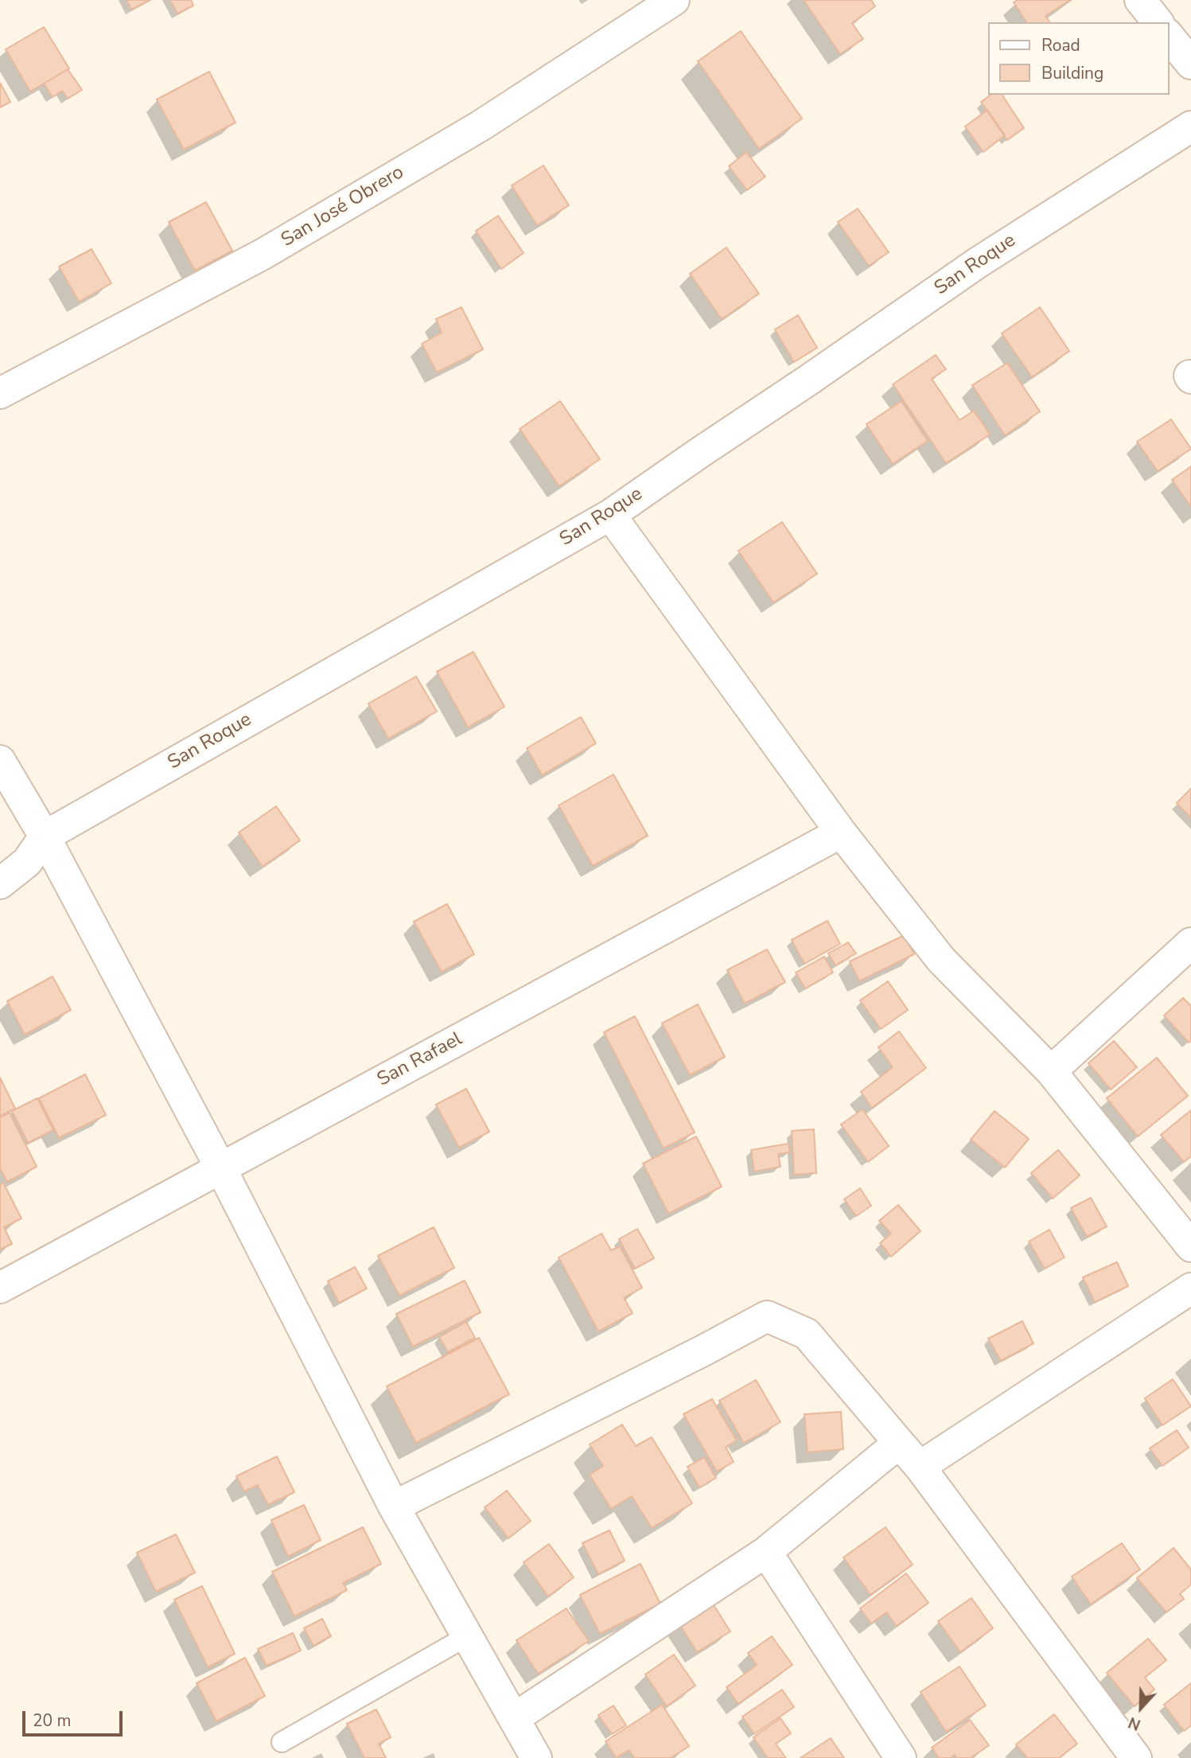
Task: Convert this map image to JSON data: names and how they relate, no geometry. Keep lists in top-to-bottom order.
{
  "streets": {
    "street": ["San José Obrero", "San Roque", "San Rafael"]
  },
  "legend": ["Road", "Building"],
  "scale_bar": "20 m",
  "north": "bottom"
}
